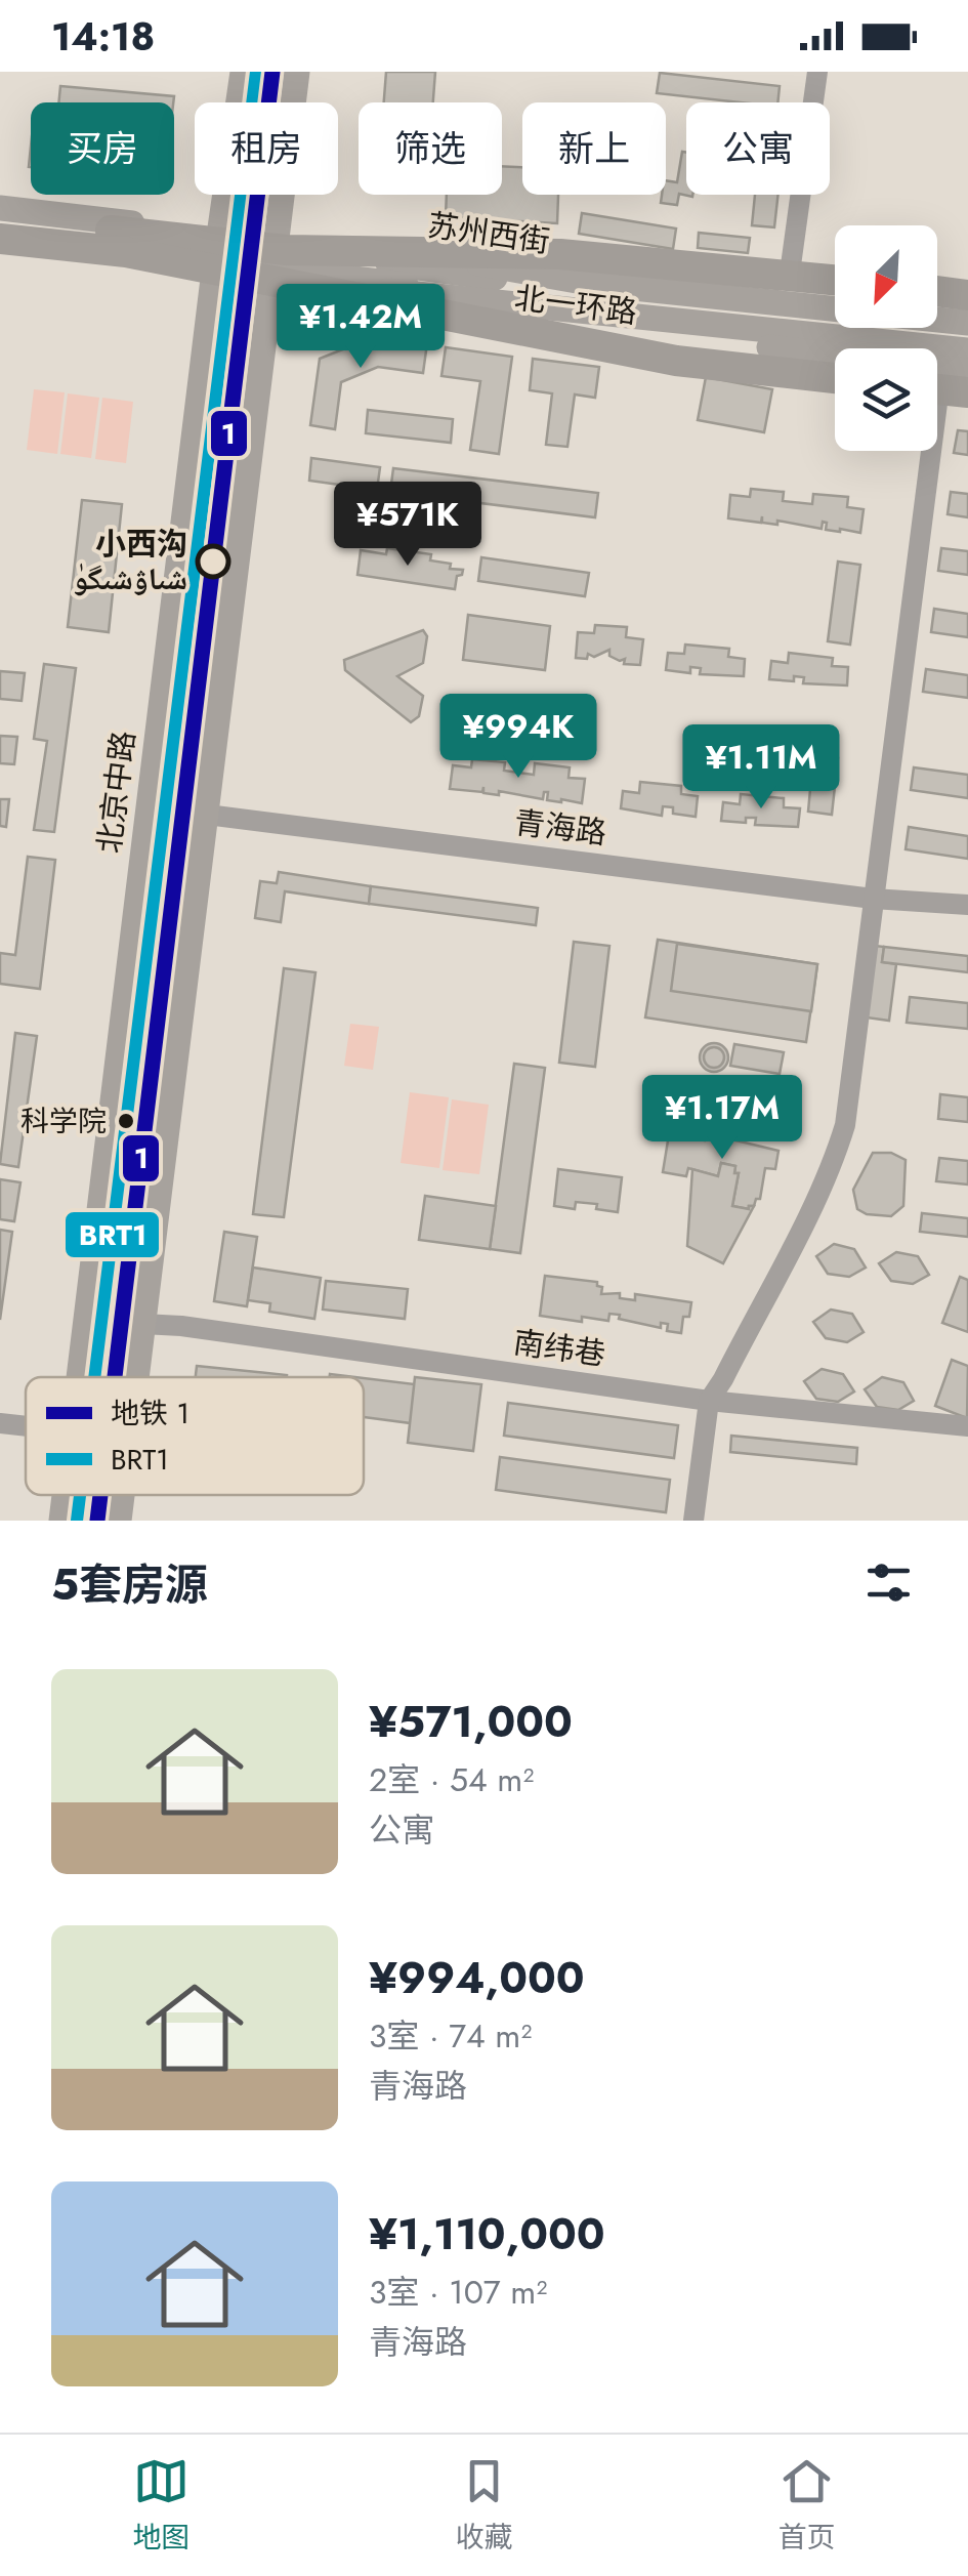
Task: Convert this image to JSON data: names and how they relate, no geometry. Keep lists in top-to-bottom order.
{
  "streets": {
    "highway": ["北一环路"],
    "main road": ["苏州西街", "北京中路"],
    "street": ["青海路", "南纬巷"]
  },
  "crossings": [
    ["苏州西街", "北一环路"],
    ["苏州西街", "北京中路"]
  ],
  "places": ["小西沟 شىاۋشىگۈ", "科学院"],
  "lines": ["metro line 1", "transit line BRT1"],
  "legend": ["地铁 1", "BRT1"],
  "north": "bottom left",
  "page": {
    "status": "14:18",
    "chip": [
      "买房",
      "租房",
      "筛选",
      "新上",
      "公寓"
    ],
    "price": [
      "¥1.42M",
      "¥571K",
      "¥994K",
      "¥1.11M",
      "¥1.17M"
    ],
    "heading": "5套房源",
    "list": [
      {
        "name": "¥571,000",
        "note": "2室 · 54 m² · 公寓"
      },
      {
        "name": "¥994,000",
        "note": "3室 · 74 m² · 青海路"
      },
      {
        "name": "¥1,110,000",
        "note": "3室 · 107 m² · 青海路"
      }
    ],
    "tabs": ["地图", "收藏", "首页"]
  }
}
